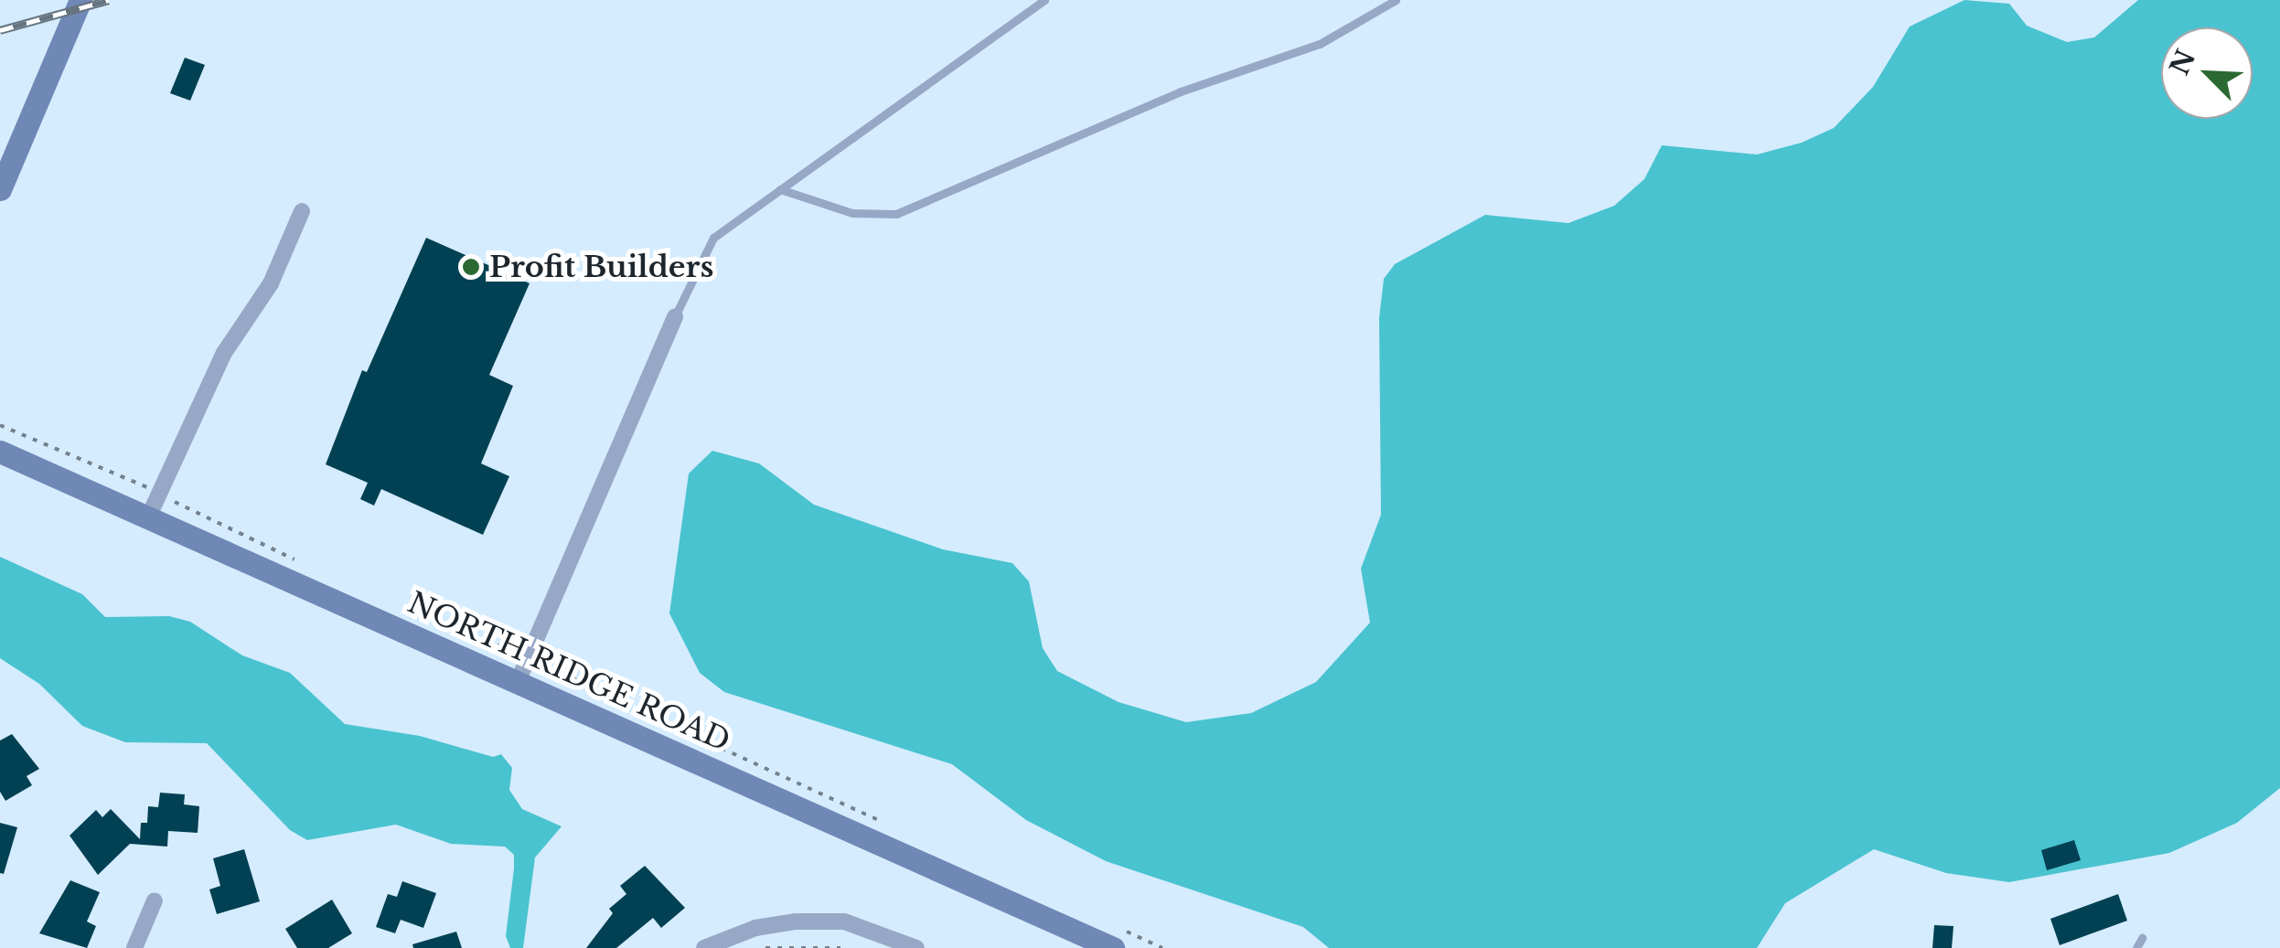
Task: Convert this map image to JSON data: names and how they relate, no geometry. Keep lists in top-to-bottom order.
{
  "streets": {
    "main road": ["NORTH RIDGE ROAD"]
  },
  "places": ["Profit Builders"],
  "north": "top left"
}
